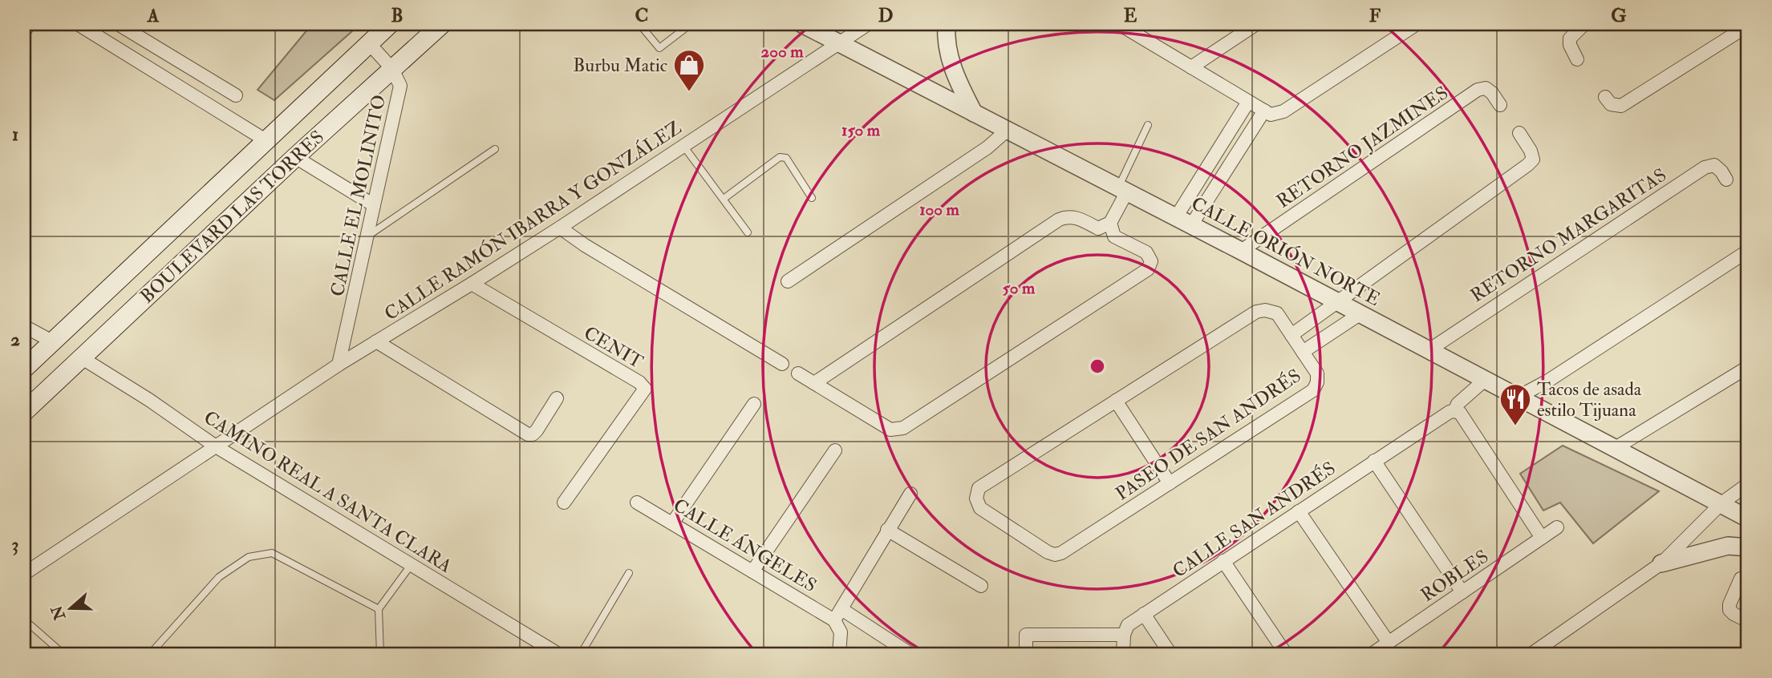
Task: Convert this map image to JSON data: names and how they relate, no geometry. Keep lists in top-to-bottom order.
{
  "streets": {
    "main road": ["BOULEVARD LAS TORRES"],
    "street": [
      "RETORNO JAZMINES",
      "CALLE EL MOLINITO",
      "CALLE RAMÓN IBARRA Y GONZÁLEZ",
      "RETORNO MARGARITAS",
      "CALLE ORIÓN NORTE",
      "CENIT",
      "PASEO DE SAN ANDRÉS",
      "CAMINO REAL A SANTA CLARA",
      "CALLE SAN ANDRÉS",
      "CALLE ÁNGELES",
      "ROBLES"
    ]
  },
  "crossings": [
    ["RETORNO JAZMINES", "CALLE ORIÓN NORTE"],
    ["CALLE EL MOLINITO", "BOULEVARD LAS TORRES"],
    ["CALLE EL MOLINITO", "CALLE RAMÓN IBARRA Y GONZÁLEZ"],
    ["BOULEVARD LAS TORRES", "CAMINO REAL A SANTA CLARA"],
    ["CALLE RAMÓN IBARRA Y GONZÁLEZ", "CALLE ORIÓN NORTE"],
    ["CALLE RAMÓN IBARRA Y GONZÁLEZ", "CENIT"],
    ["CALLE RAMÓN IBARRA Y GONZÁLEZ", "CAMINO REAL A SANTA CLARA"],
    ["RETORNO MARGARITAS", "CALLE ORIÓN NORTE"],
    ["CALLE ORIÓN NORTE", "CALLE SAN ANDRÉS"]
  ],
  "places": {
    "shop": ["Burbu Matic"],
    "restaurant": ["Tacos de asada estilo Tijuana"]
  },
  "north": "left",
  "grid": {
    "columns": [
      "A",
      "B",
      "C",
      "D",
      "E",
      "F",
      "G"
    ],
    "rows": ["1", "2", "3"]
  },
  "rings": [
    "200 m",
    "150 m",
    "100 m",
    "50 m"
  ]
}
